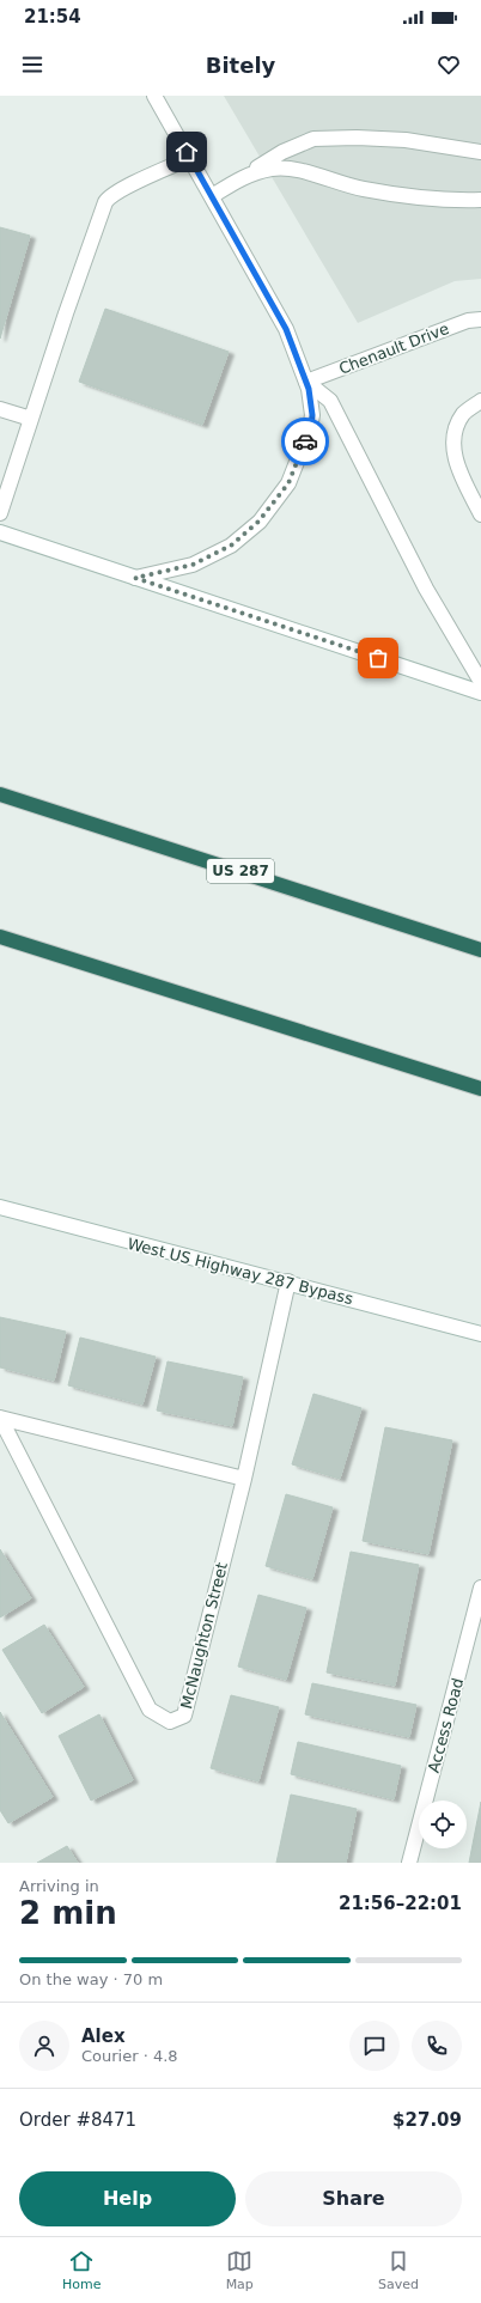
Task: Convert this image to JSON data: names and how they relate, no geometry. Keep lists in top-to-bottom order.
{
  "streets": {
    "highway": ["US 287"],
    "street": [
      "Chenault Drive",
      "West US Highway 287 Bypass",
      "McNaughton Street",
      "Access Road"
    ]
  },
  "crossings": [
    ["West US Highway 287 Bypass", "McNaughton Street"]
  ],
  "page": {
    "status": "21:54",
    "header": "Bitely",
    "heading": ["2 min", "Arriving in", "21:56–22:01"],
    "panel": [
      "Alex",
      "Courier · 4.8",
      "Order #8471",
      "$27.09"
    ],
    "bar": "On the way · 70 m",
    "buttons": ["Help", "Share"],
    "tabs": ["Home", "Map", "Saved"]
  }
}
